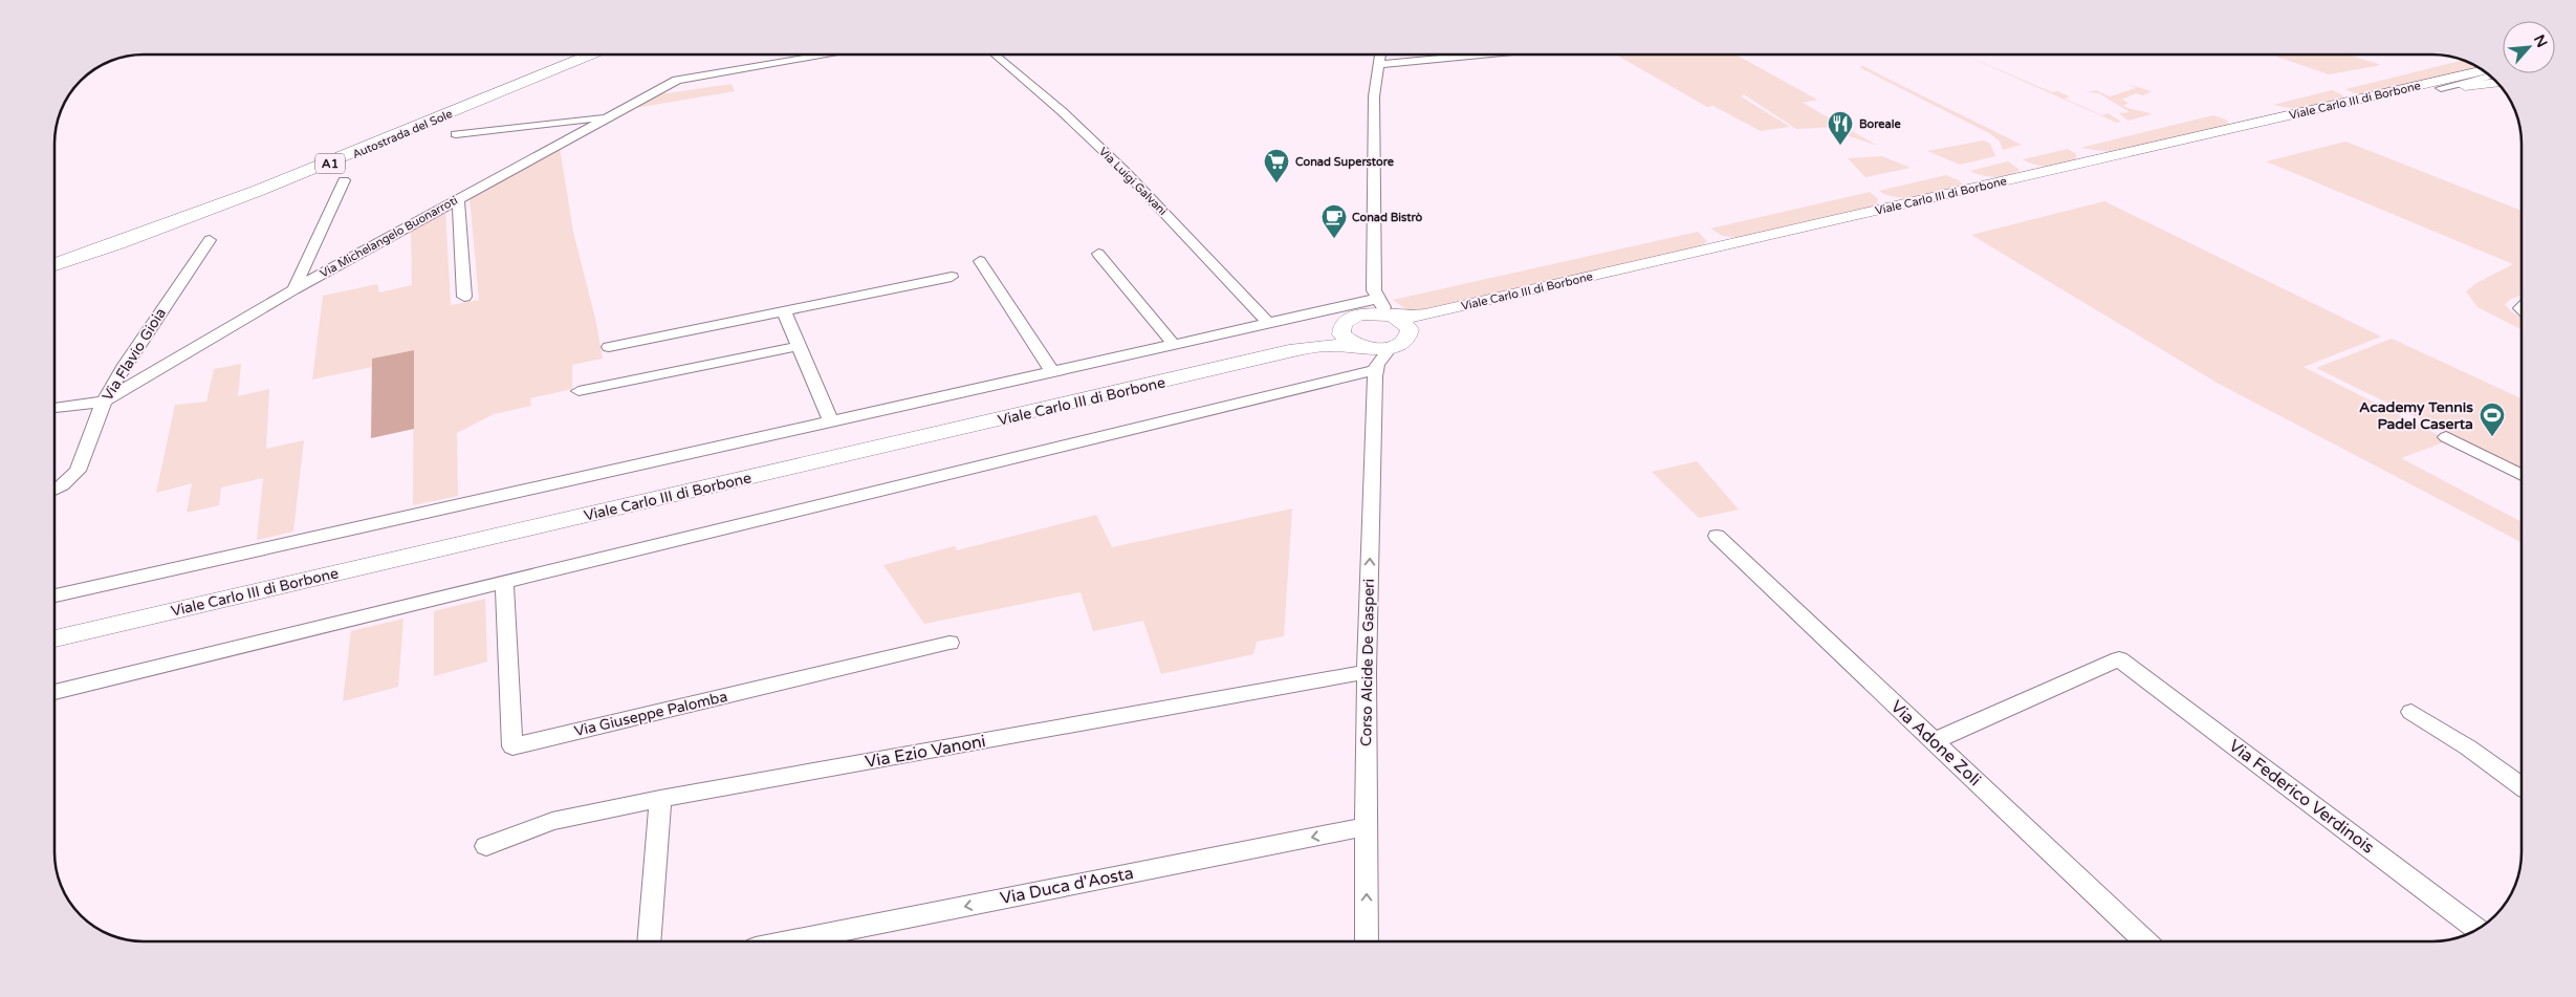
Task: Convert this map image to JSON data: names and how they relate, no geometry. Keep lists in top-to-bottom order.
{
  "streets": {
    "highway": ["Autostrada del Sole", "A1"],
    "main road": ["Viale Carlo III di Borbone"],
    "street": [
      "Via Luigi Galvani",
      "Via Michelangelo Buonarroti",
      "Via Flavio Gioia",
      "Corso Alcide De Gasperi",
      "Via Giuseppe Palomba",
      "Via Adone Zoli",
      "Via Ezio Vanoni",
      "Via Federico Verdinois",
      "Via Duca d'Aosta"
    ]
  },
  "crossings": [
    ["Via Michelangelo Buonarroti", "Via Flavio Gioia"],
    ["Corso Alcide De Gasperi", "Via Ezio Vanoni"],
    ["Corso Alcide De Gasperi", "Via Duca d'Aosta"],
    ["Via Adone Zoli", "Via Federico Verdinois"]
  ],
  "one_way": ["Corso Alcide De Gasperi", "Via Duca d'Aosta"],
  "places": {
    "restaurant": ["Boreale"],
    "supermarket": ["Conad Superstore"],
    "cafe": ["Conad Bistrò"],
    "sports": ["Academy Tennis Padel Caserta"]
  },
  "north": "top right"
}
